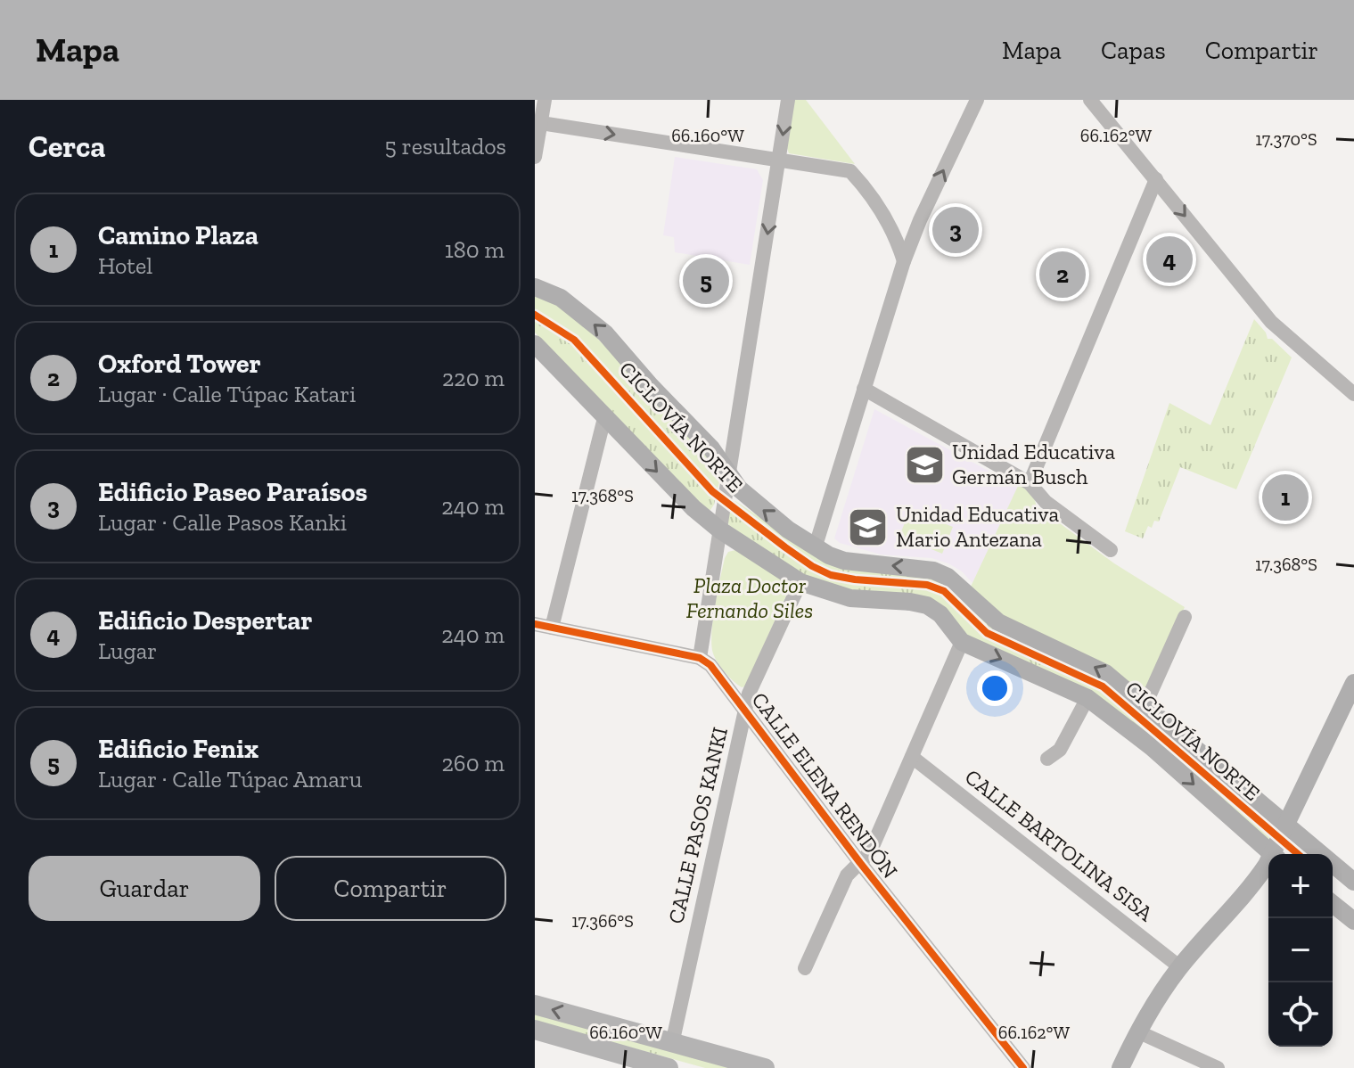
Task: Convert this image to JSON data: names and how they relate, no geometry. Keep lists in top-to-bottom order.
{
  "streets": {
    "street": ["CALLE ELENA RENDÓN", "CALLE PASOS KANKI", "CALLE BARTOLINA SISA"],
    "cycle path": ["CICLOVÍA NORTE"]
  },
  "crossings": [
    ["CALLE ELENA RENDÓN", "CALLE PASOS KANKI"]
  ],
  "parks": ["Plaza Doctor Fernando Siles"],
  "places": {
    "school or university": ["Unidad Educativa Germán Busch", "Unidad Educativa Mario Antezana"]
  },
  "page": {
    "header": "Mapa",
    "nav": ["Mapa", "Capas", "Compartir"],
    "heading": ["Cerca", "5 resultados"],
    "list": [
      {
        "mark": "1",
        "name": "Camino Plaza",
        "note": "Hotel",
        "value": "180 m"
      },
      {
        "mark": "2",
        "name": "Oxford Tower",
        "note": "Lugar · Calle Túpac Katari",
        "value": "220 m"
      },
      {
        "mark": "3",
        "name": "Edificio Paseo Paraísos",
        "note": "Lugar · Calle Pasos Kanki",
        "value": "240 m"
      },
      {
        "mark": "4",
        "name": "Edificio Despertar",
        "note": "Lugar",
        "value": "240 m"
      },
      {
        "mark": "5",
        "name": "Edificio Fenix",
        "note": "Lugar · Calle Túpac Amaru",
        "value": "260 m"
      }
    ],
    "pins": [
      "3",
      "4",
      "2",
      "5",
      "1"
    ],
    "buttons": ["Guardar", "Compartir"],
    "map_buttons": ["+", "−"]
  },
  "coordinates": [
    "66.160°W",
    "66.162°W",
    "17.370°S",
    "17.368°S",
    "17.366°S"
  ]
}
